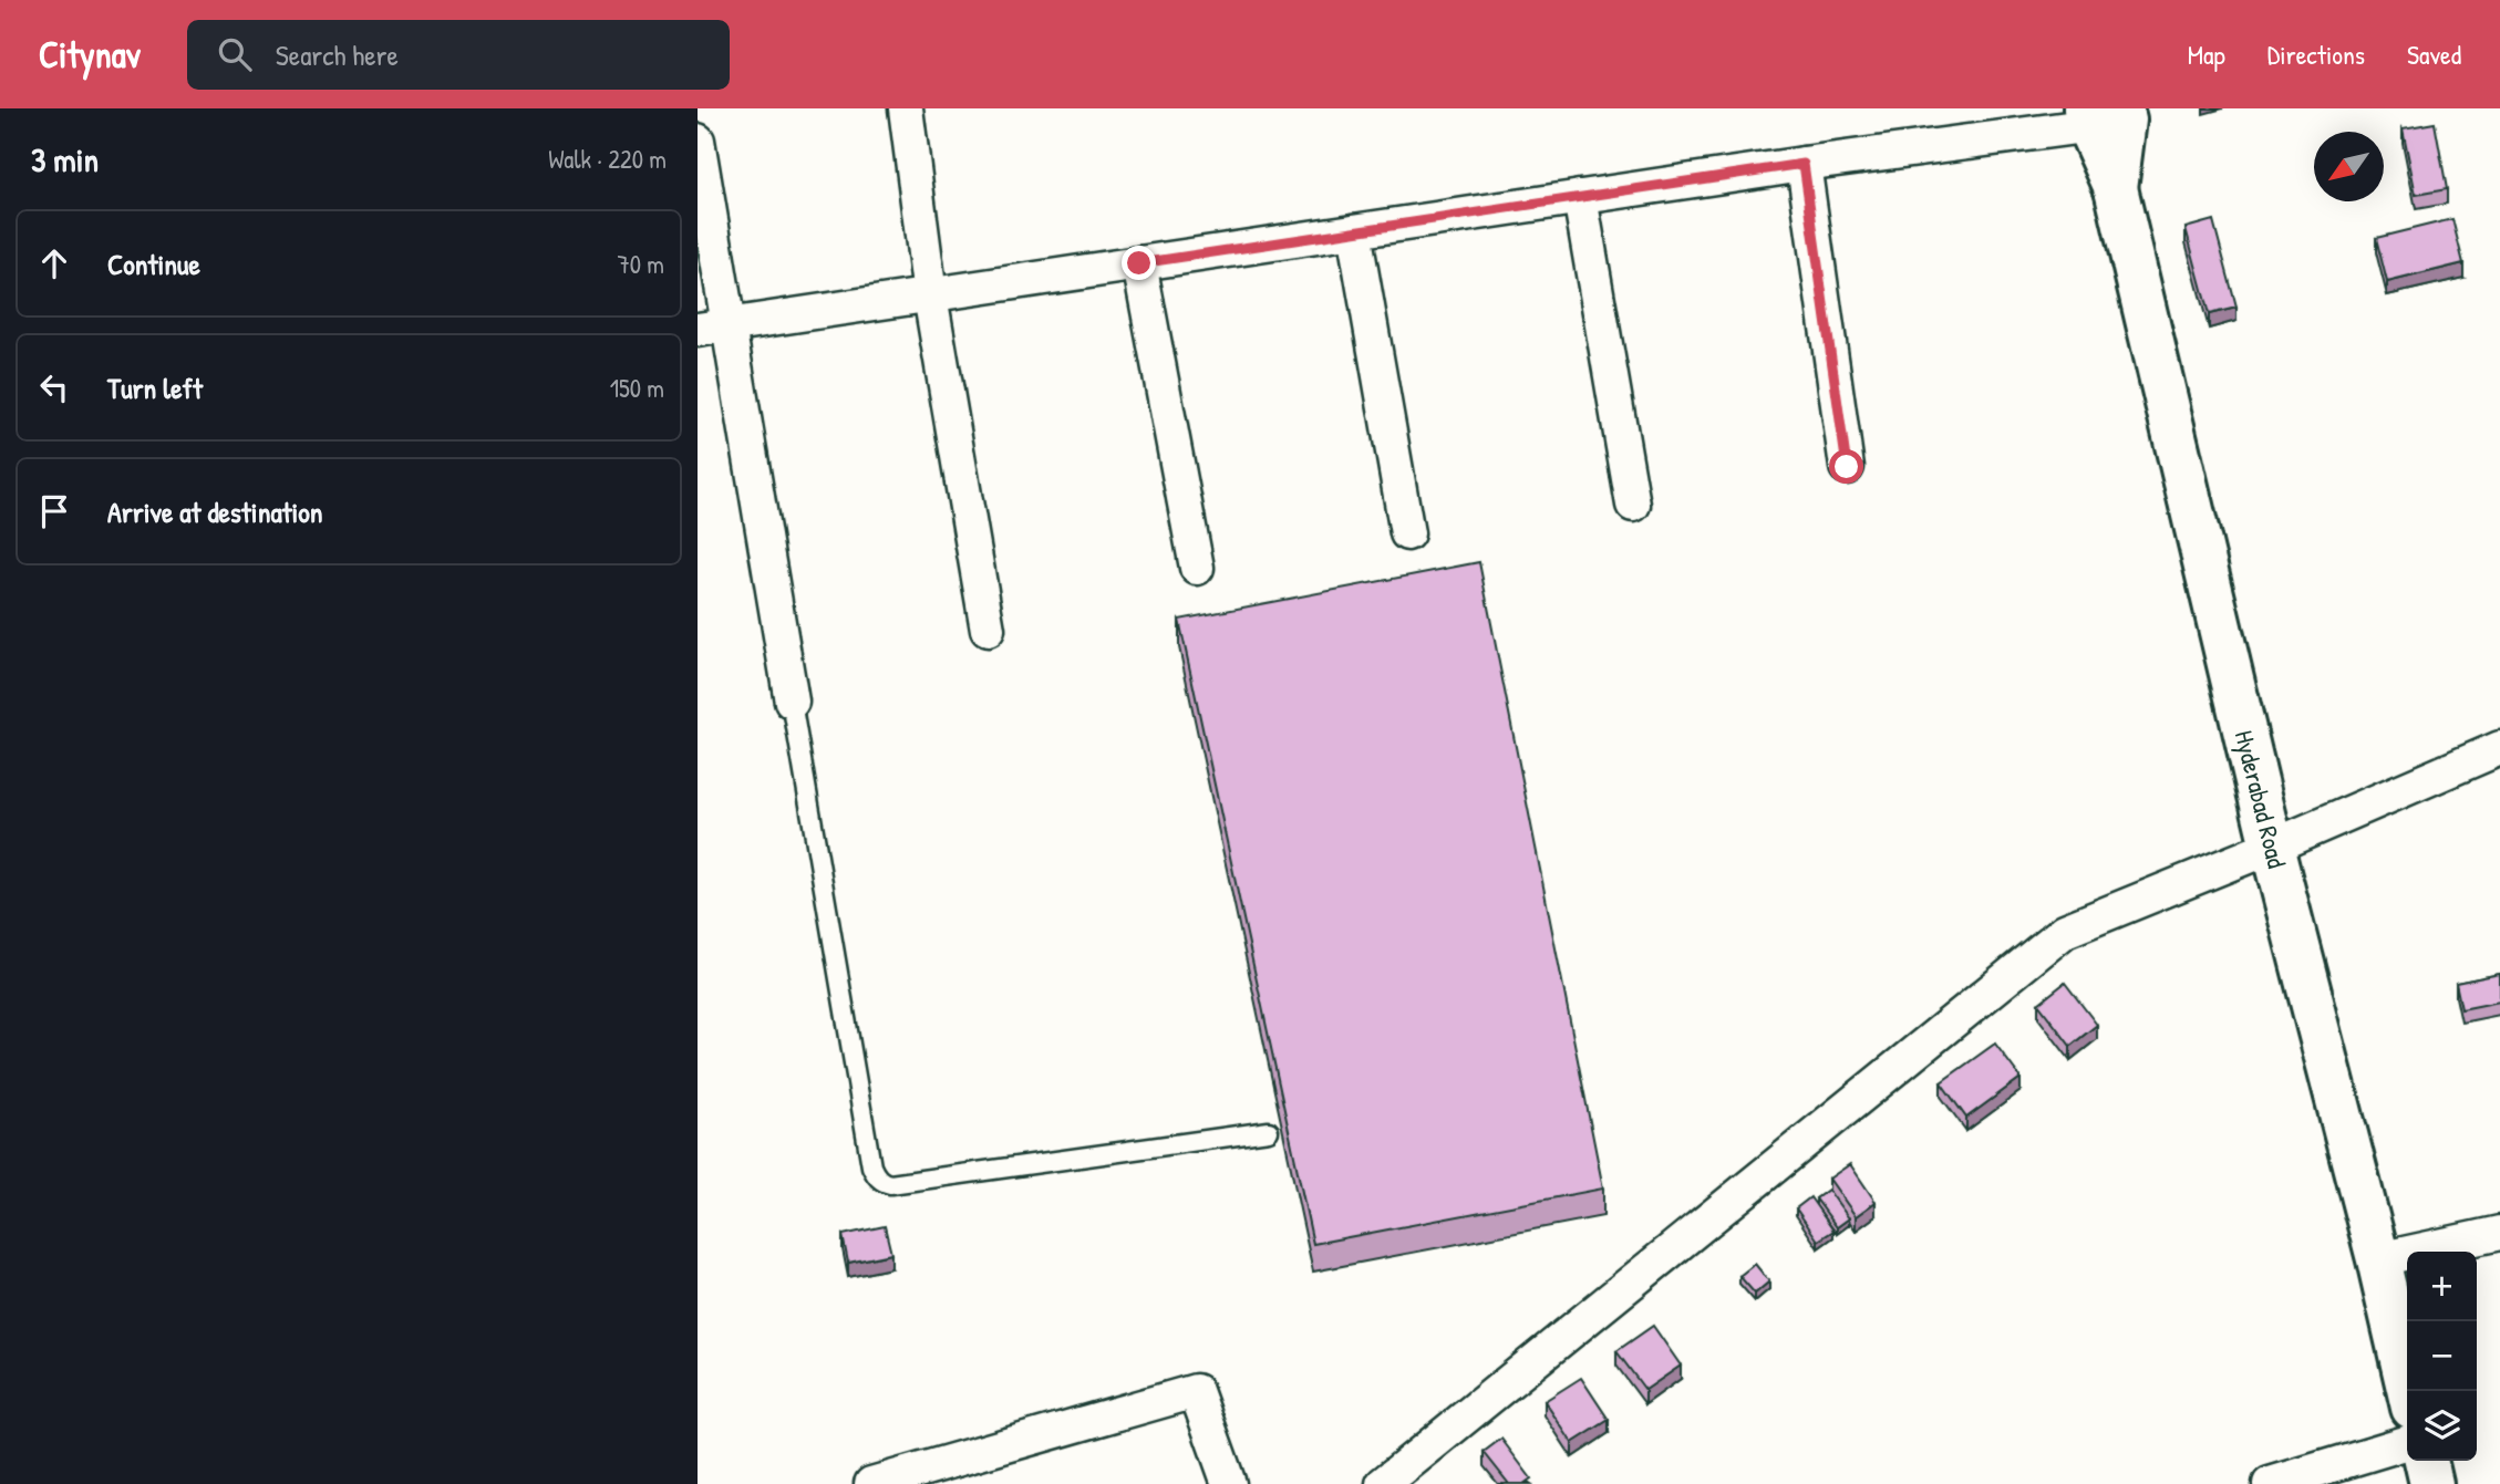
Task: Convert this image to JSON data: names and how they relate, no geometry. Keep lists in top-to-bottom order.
{
  "streets": {
    "main road": ["Hyderabad Road"]
  },
  "north": "bottom left",
  "page": {
    "header": "Citynav",
    "search": "Search here",
    "nav": ["Map", "Directions", "Saved"],
    "heading": ["3 min", "Walk · 220 m"],
    "list": [
      ["Continue", "70 m"],
      ["Turn left", "150 m"],
      "Arrive at destination"
    ],
    "map_buttons": ["+", "−"]
  }
}
